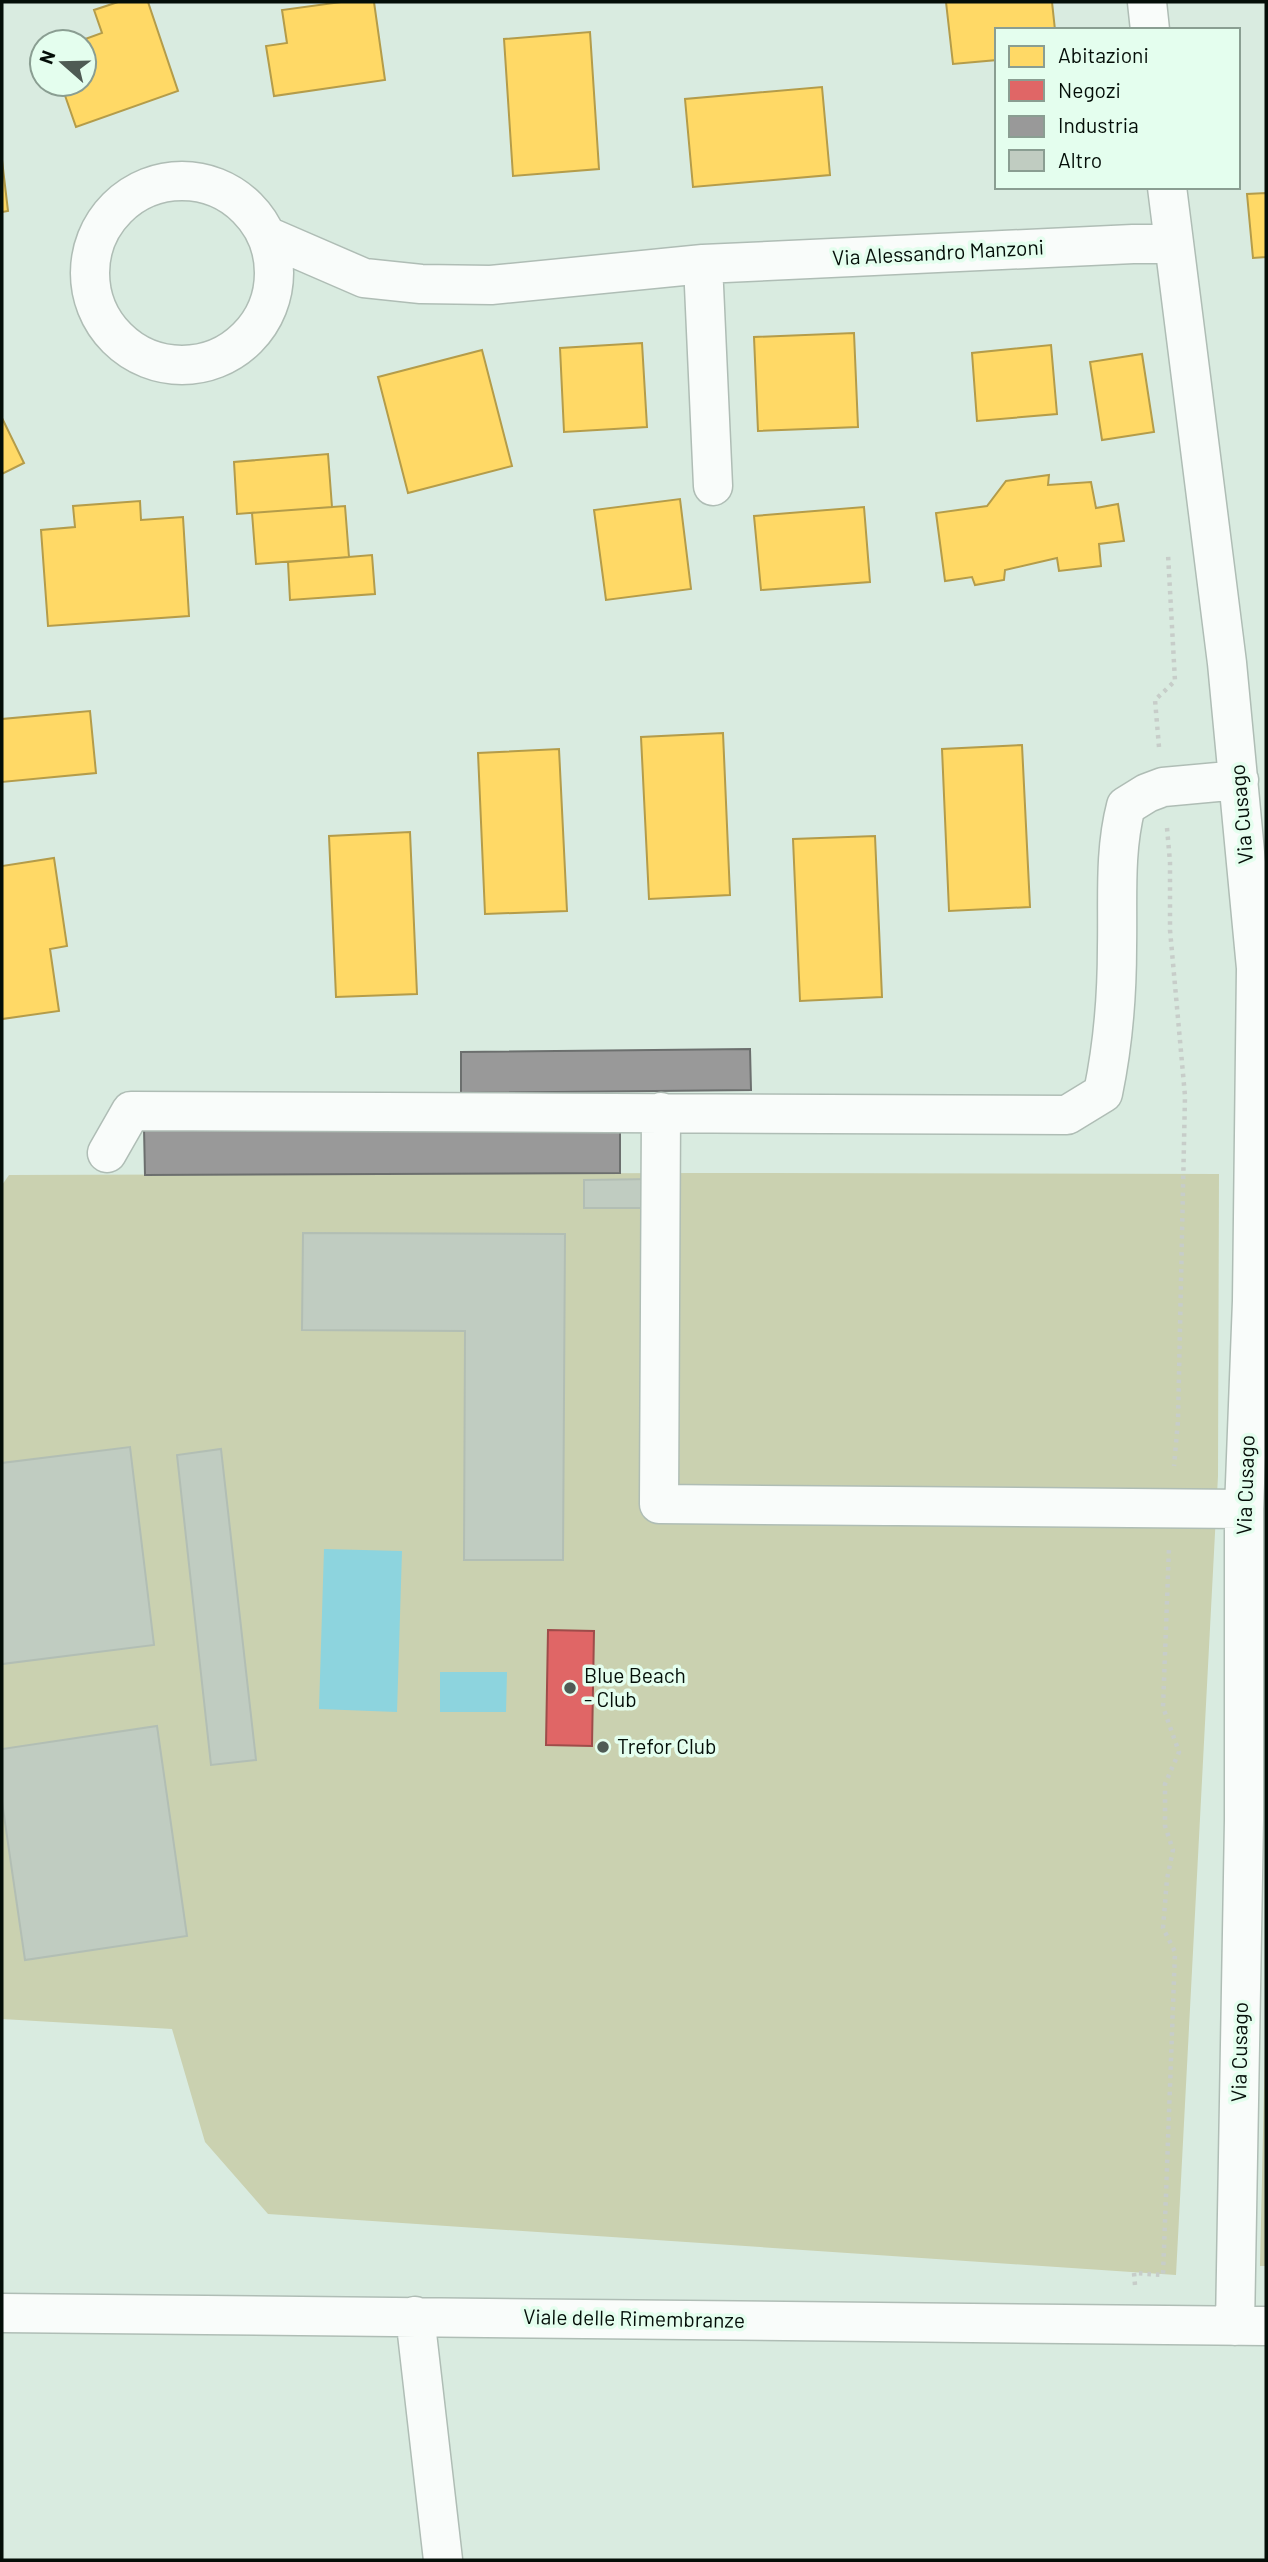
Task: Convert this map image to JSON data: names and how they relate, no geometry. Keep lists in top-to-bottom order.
{
  "streets": {
    "street": ["Via Alessandro Manzoni", "Via Cusago", "Viale delle Rimembranze"]
  },
  "crossings": [
    ["Via Alessandro Manzoni", "Via Cusago"],
    ["Via Cusago", "Viale delle Rimembranze"]
  ],
  "places": ["Blue Beach - Club", "Trefor Club"],
  "legend": [
    "Abitazioni",
    "Negozi",
    "Industria",
    "Altro"
  ],
  "north": "left"
}
